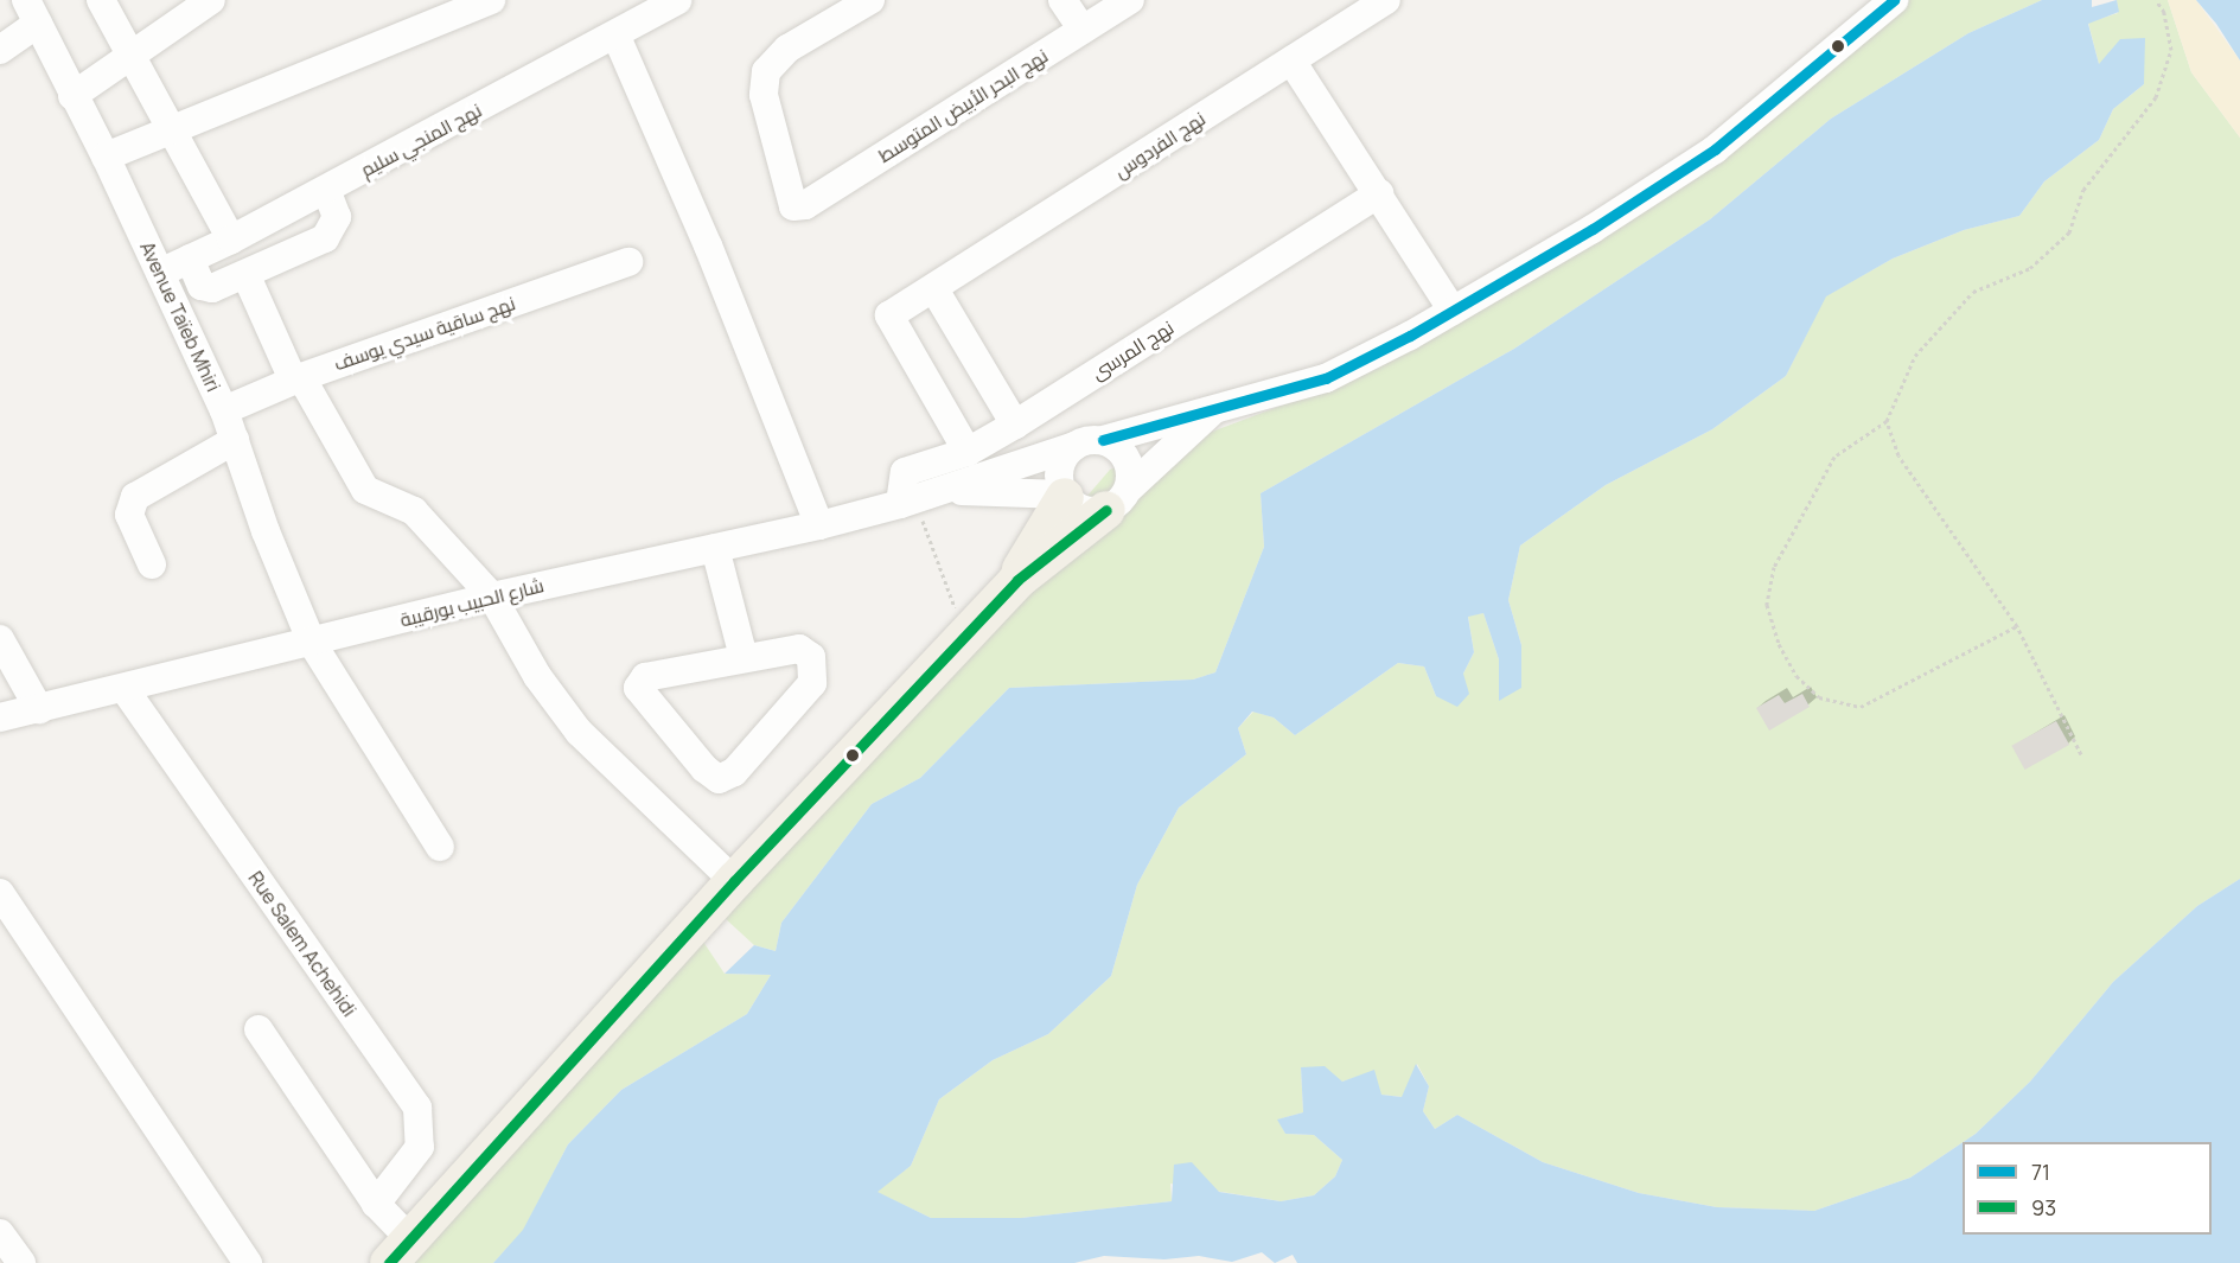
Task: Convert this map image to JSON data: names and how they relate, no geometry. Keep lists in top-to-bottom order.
{
  "streets": {
    "street": [
      "نهج البحر الأبيض المتوسط",
      "نهج المنجي سليم",
      "نهج الفردوس",
      "Avenue Taïeb Mhiri",
      "نهج ساقية سيدي يوسف",
      "نهج المرسى",
      "شارع الحبيب بورقيبة",
      "Rue Salem Achehidi"
    ]
  },
  "crossings": [
    ["نهج المنجي سليم", "Avenue Taïeb Mhiri"],
    ["نهج الفردوس", "نهج المرسى"],
    ["Avenue Taïeb Mhiri", "نهج ساقية سيدي يوسف"],
    ["Avenue Taïeb Mhiri", "شارع الحبيب بورقيبة"],
    ["نهج المرسى", "شارع الحبيب بورقيبة"],
    ["شارع الحبيب بورقيبة", "Rue Salem Achehidi"]
  ],
  "lines": ["transit line 71", "transit line 93"],
  "legend": ["71", "93"]
}
